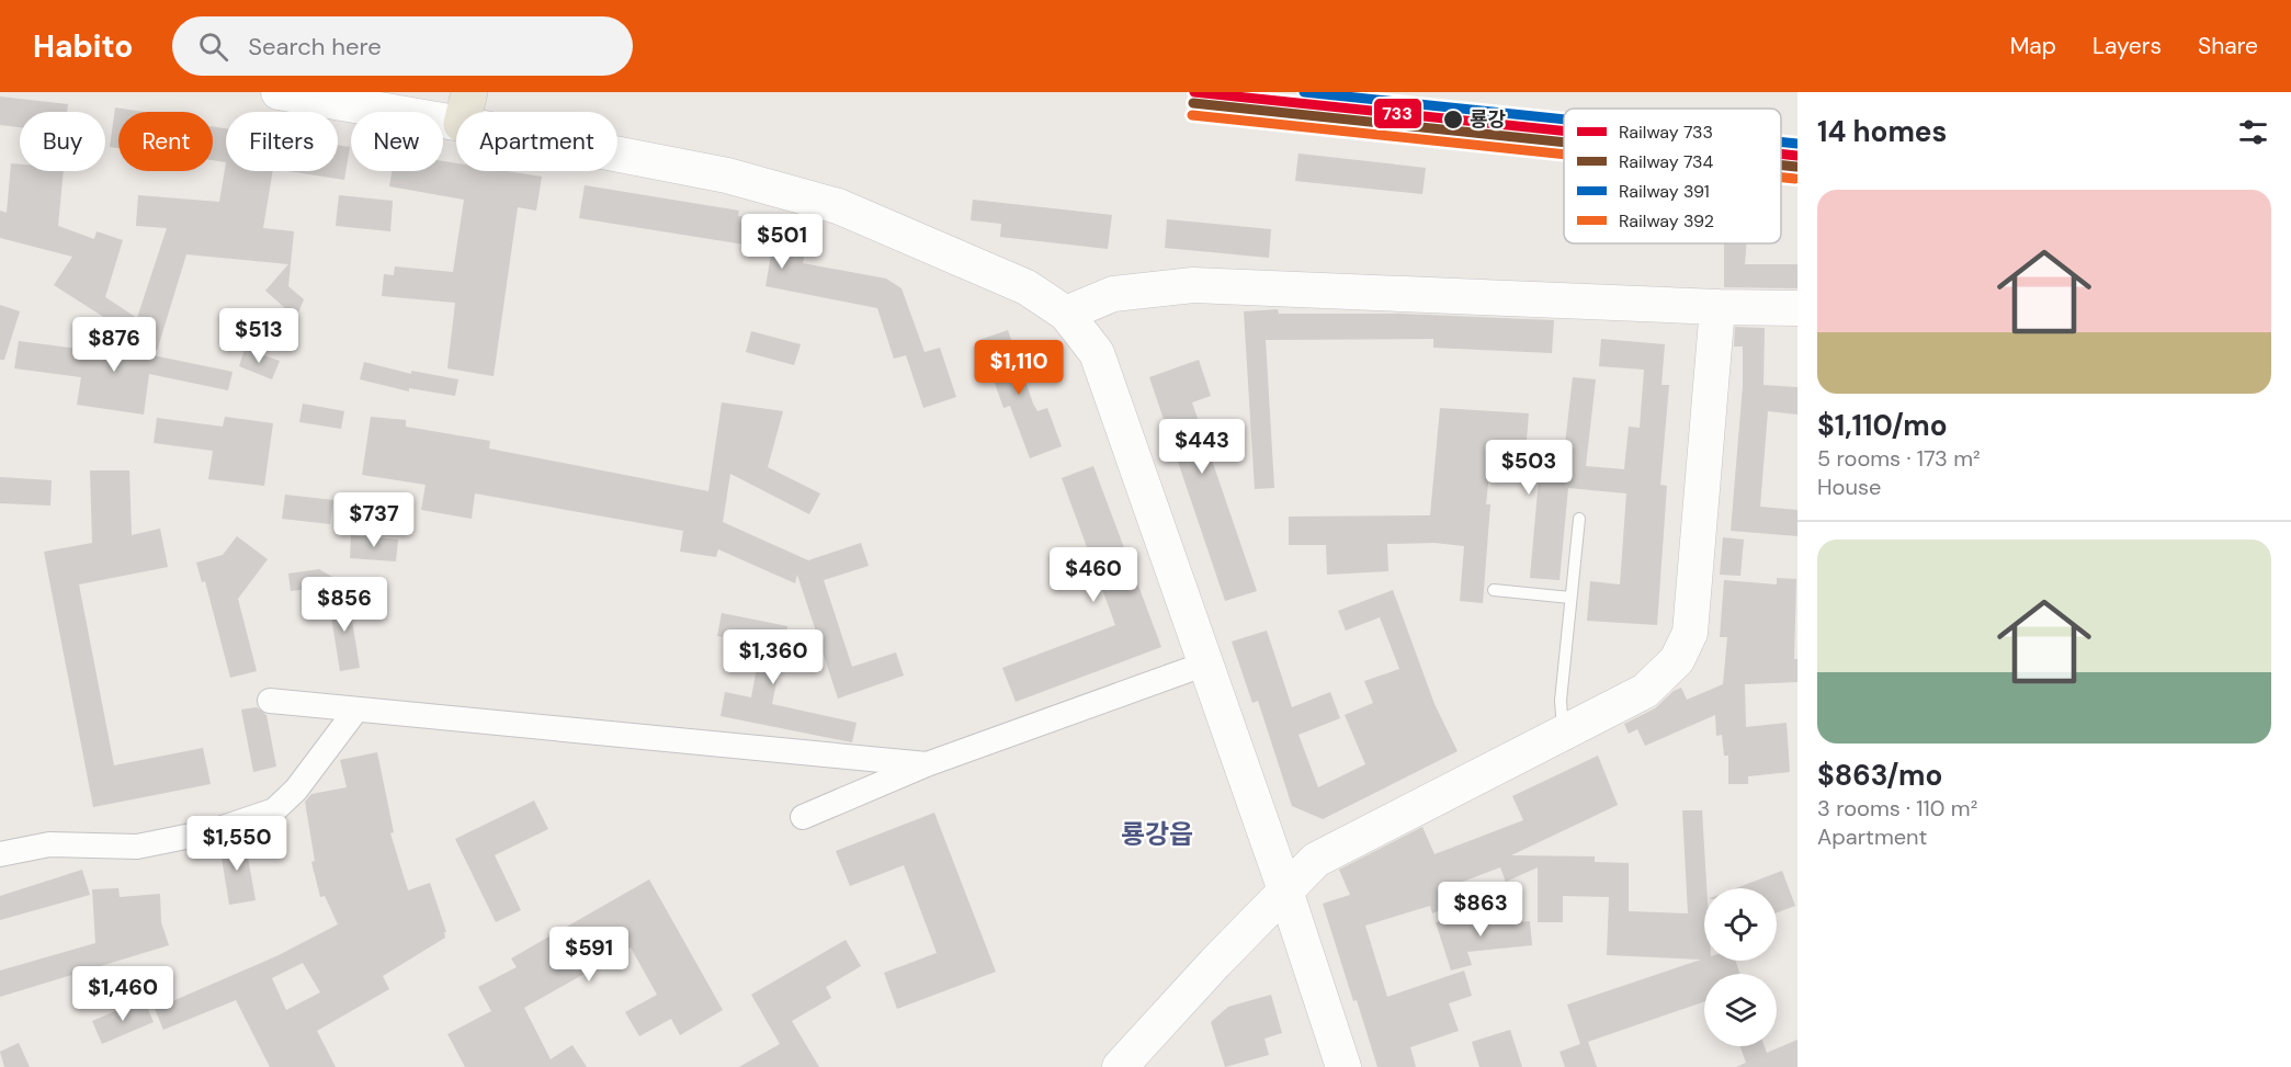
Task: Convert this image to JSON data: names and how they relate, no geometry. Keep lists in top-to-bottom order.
{
  "districts": ["룡강읍"],
  "places": ["룡강"],
  "lines": [
    "rail line 733",
    "rail line 391",
    "rail line 734",
    "rail line 392"
  ],
  "legend": [
    "Railway 733",
    "Railway 734",
    "Railway 391",
    "Railway 392"
  ],
  "page": {
    "header": "Habito",
    "search": "Search here",
    "nav": ["Map", "Layers", "Share"],
    "heading": "14 homes",
    "chip": [
      "Buy",
      "Rent",
      "Filters",
      "New",
      "Apartment"
    ],
    "list": [
      {
        "name": "$1,110/mo",
        "note": "5 rooms · 173 m² · House"
      },
      {
        "name": "$863/mo",
        "note": "3 rooms · 110 m² · Apartment"
      }
    ],
    "price": [
      "$501",
      "$513",
      "$876",
      "$1,110",
      "$443",
      "$503",
      "$737",
      "$460",
      "$856",
      "$1,360",
      "$1,550",
      "$863",
      "$591",
      "$1,460"
    ]
  }
}
